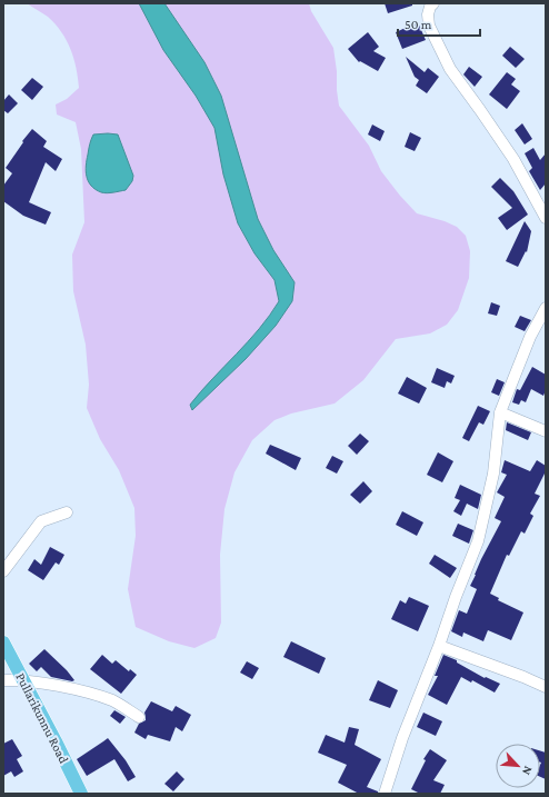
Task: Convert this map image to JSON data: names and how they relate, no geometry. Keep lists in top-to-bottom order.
{
  "streets": {
    "main road": ["Pullarikunnu Road"]
  },
  "scale_bar": "50 m",
  "north": "bottom right"
}
